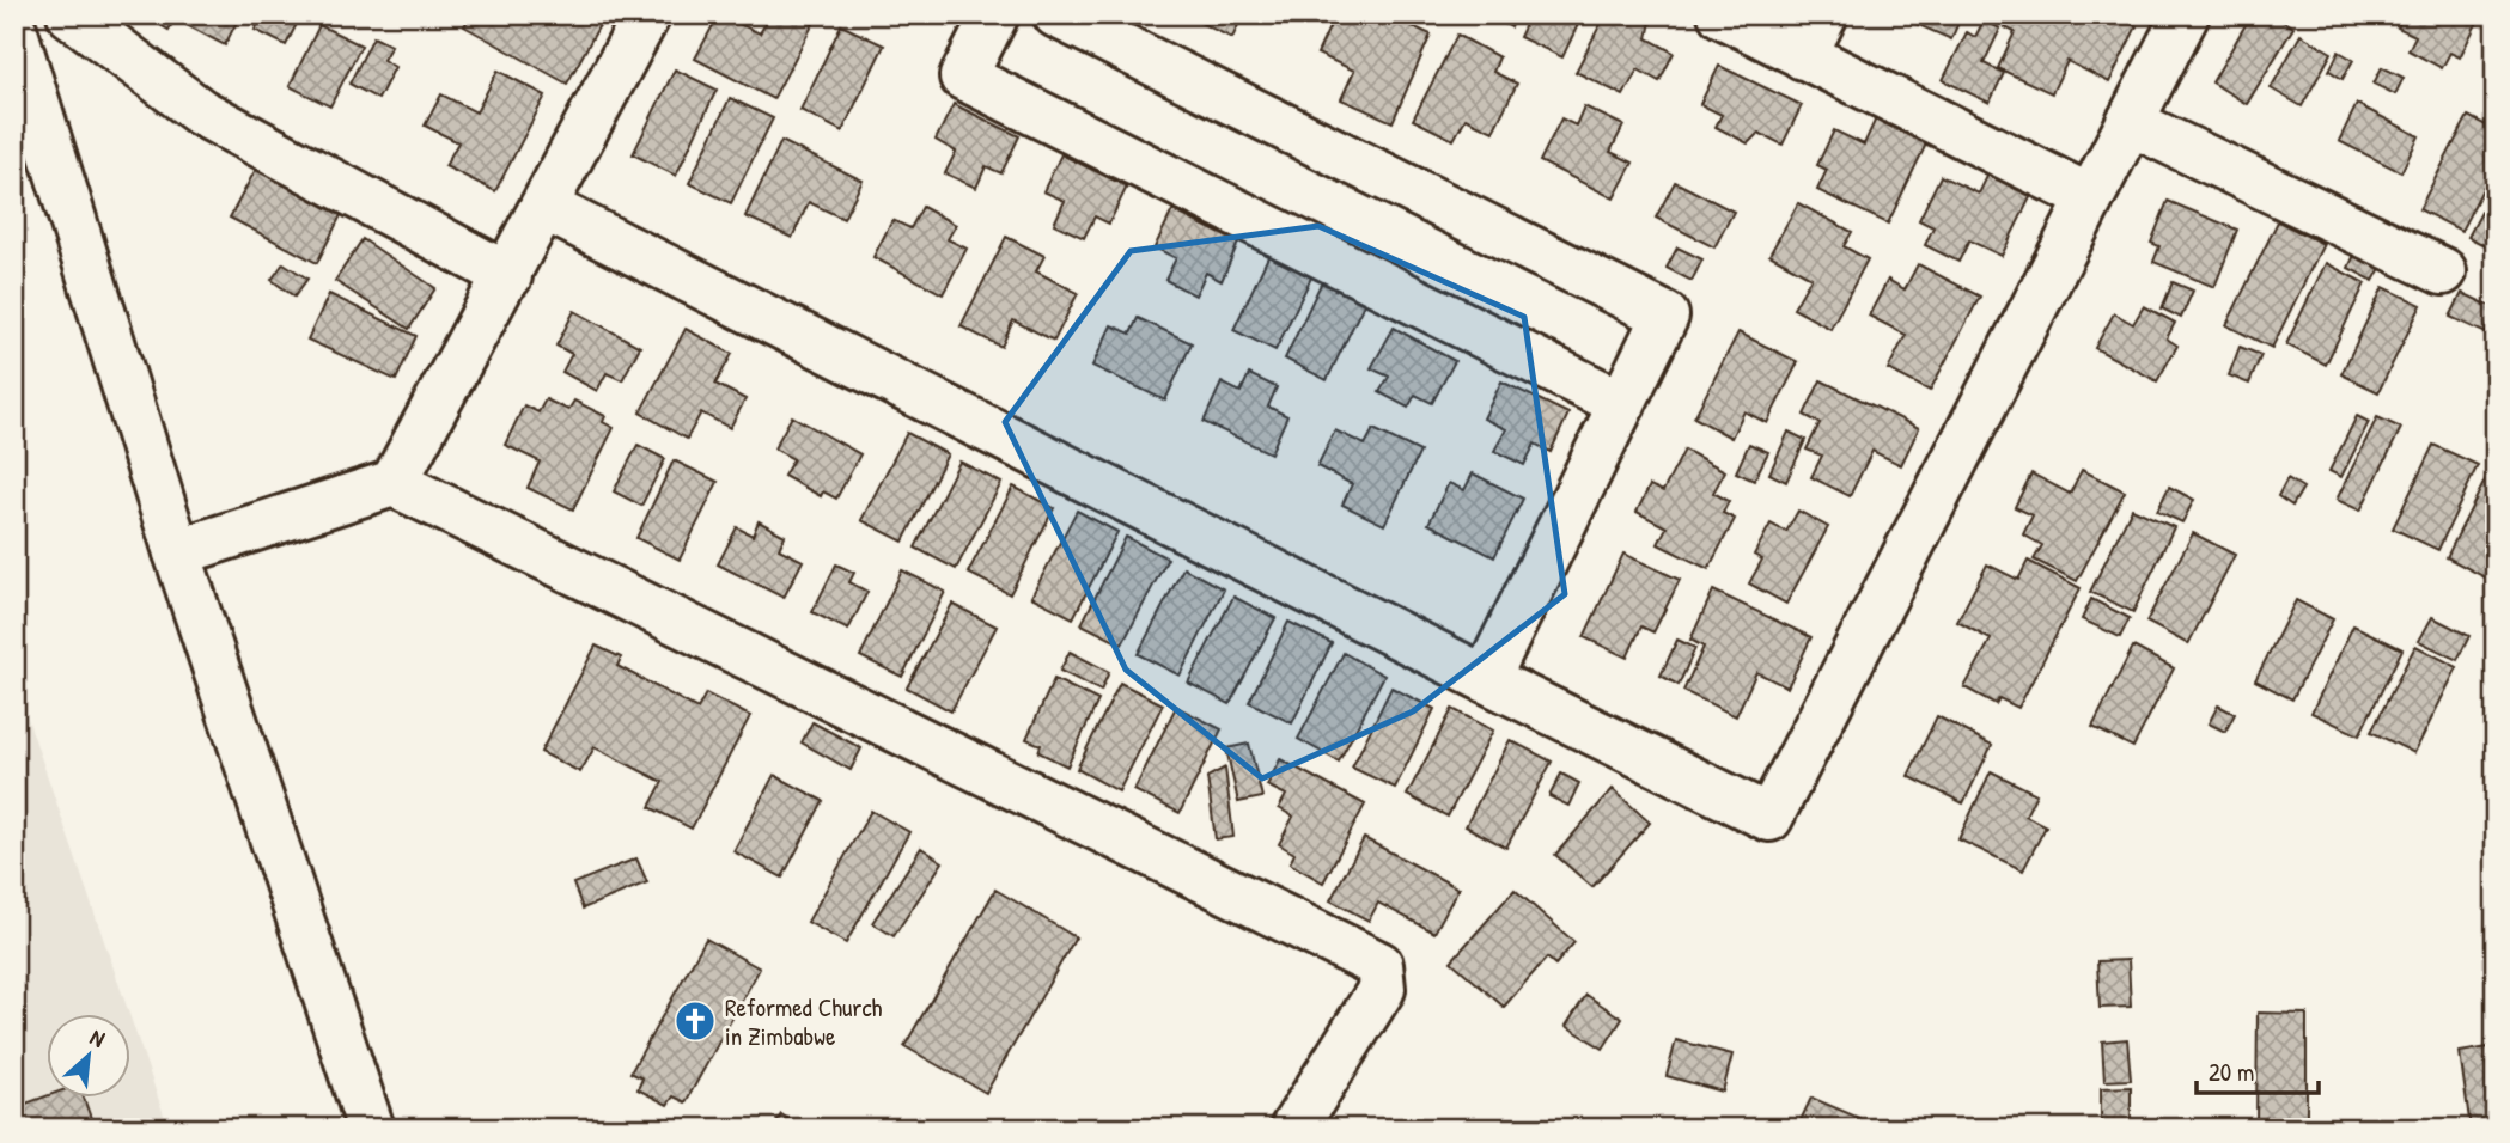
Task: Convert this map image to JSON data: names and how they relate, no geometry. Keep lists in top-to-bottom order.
{
  "places": {
    "church": ["Reformed Church in Zimbabwe"]
  },
  "scale_bar": "20 m",
  "north": "top right"
}
